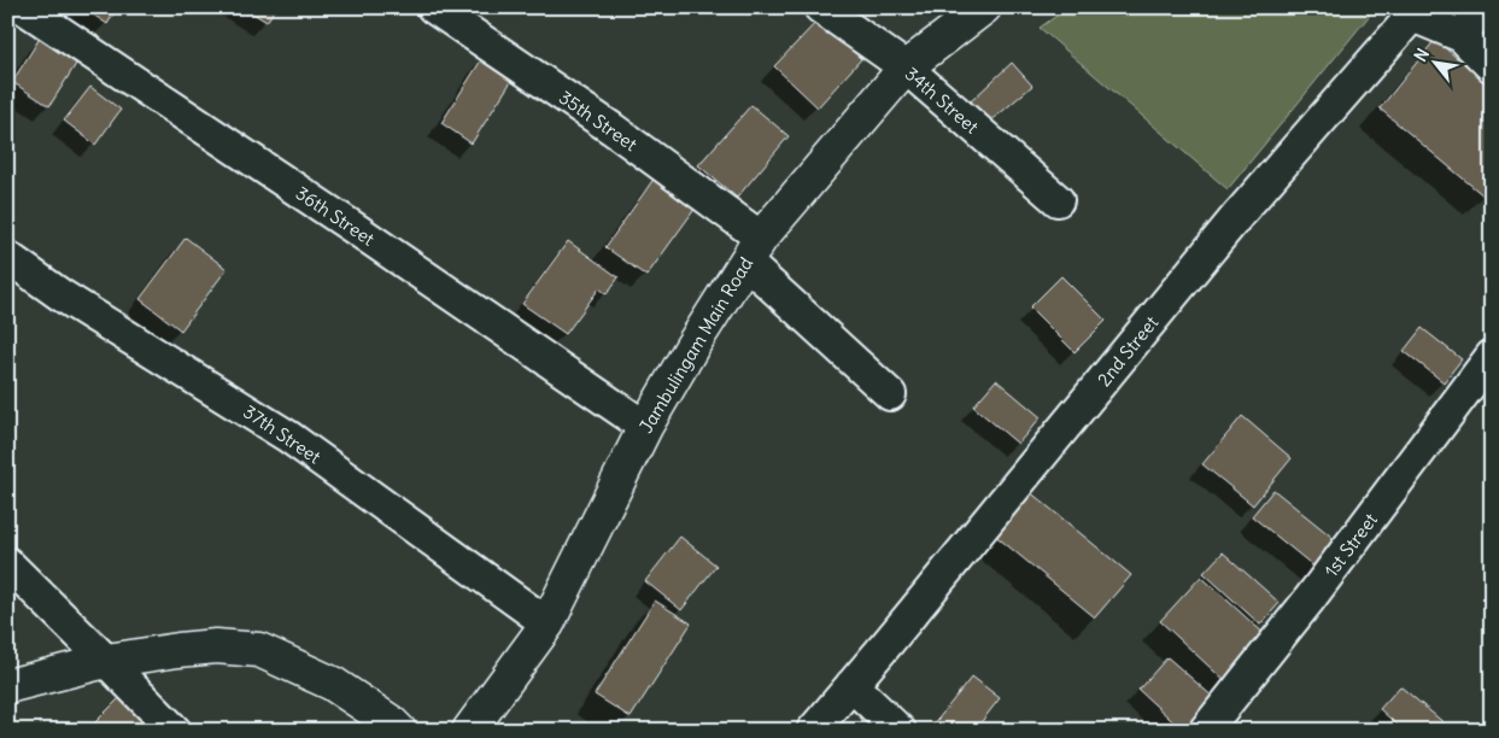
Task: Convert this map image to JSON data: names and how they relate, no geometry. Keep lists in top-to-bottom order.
{
  "streets": {
    "street": [
      "34th Street",
      "35th Street",
      "36th Street",
      "Jambulingam Main Road",
      "2nd Street",
      "37th Street",
      "1st Street"
    ]
  },
  "crossings": [
    ["34th Street", "Jambulingam Main Road"],
    ["35th Street", "Jambulingam Main Road"],
    ["36th Street", "Jambulingam Main Road"],
    ["Jambulingam Main Road", "37th Street"]
  ],
  "north": "top left"
}
